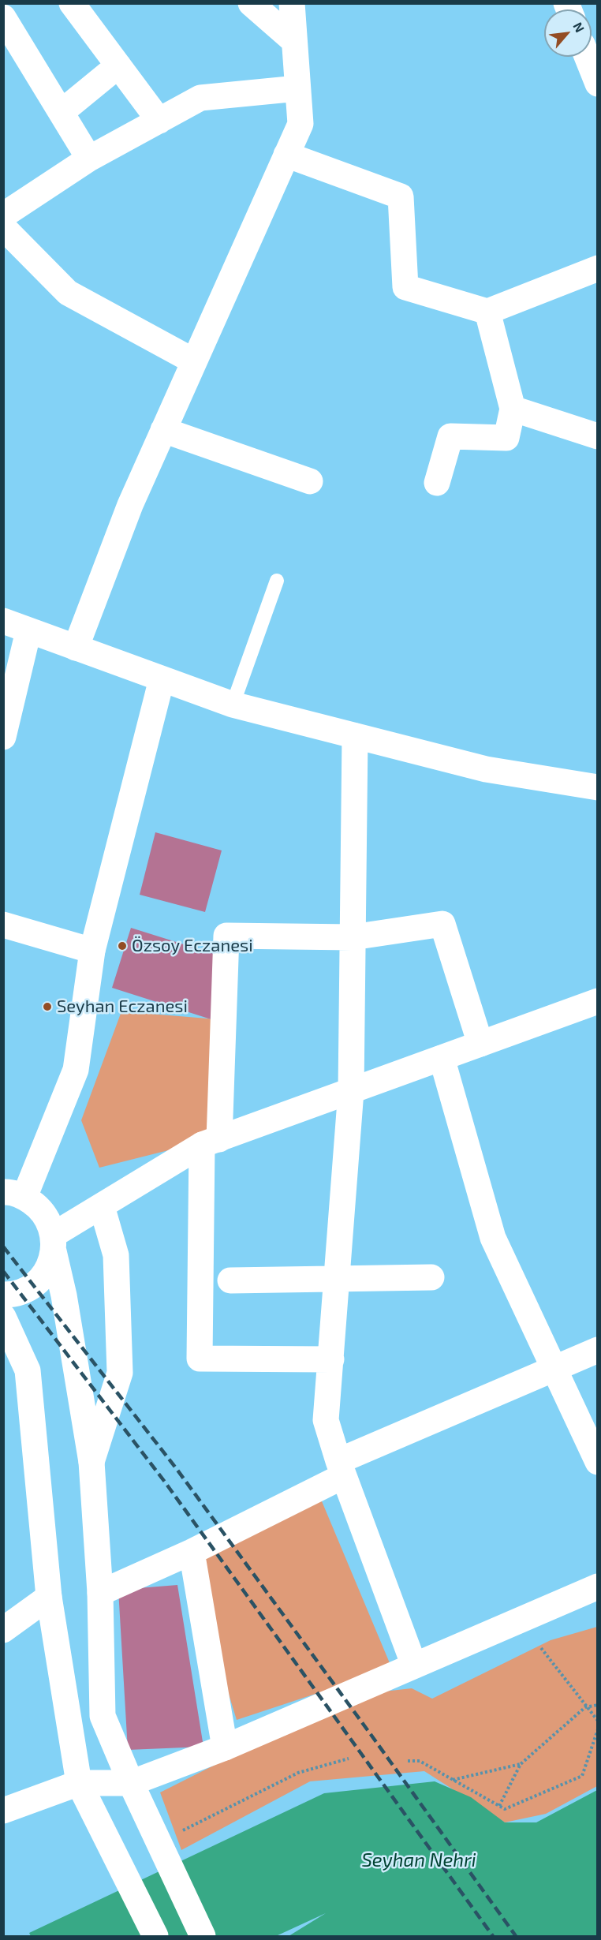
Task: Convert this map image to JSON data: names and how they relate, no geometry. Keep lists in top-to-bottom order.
{
  "water": ["Seyhan Nehri"],
  "places": ["Özsoy Eczanesi", "Seyhan Eczanesi"],
  "north": "top right"
}
